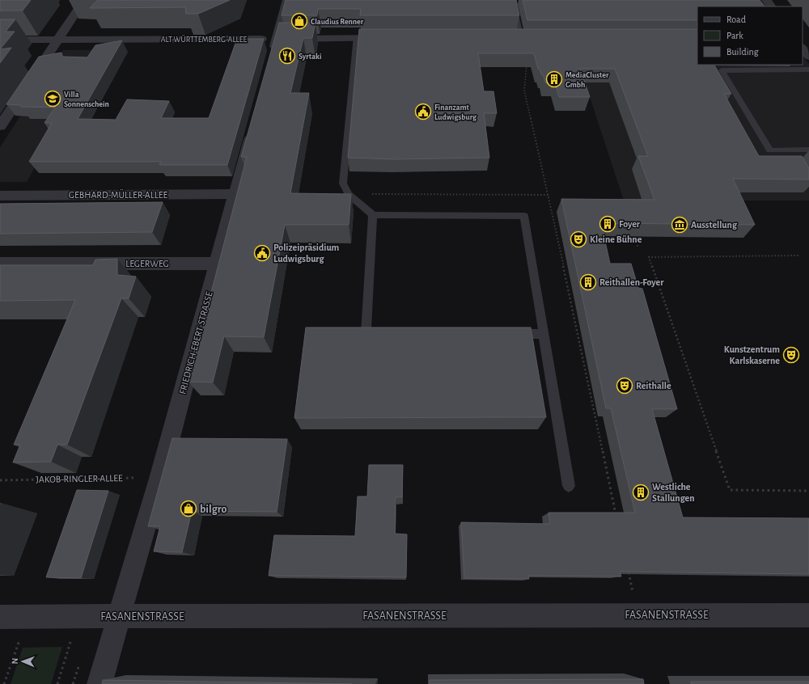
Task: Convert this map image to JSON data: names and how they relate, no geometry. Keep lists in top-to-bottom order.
{
  "streets": {
    "street": [
      "ALT-WÜRTTEMBERG-ALLEE",
      "GEBHARD-MÜLLER-ALLEE",
      "LEGERWEG",
      "FRIEDRICH-EBERT-STRASSE",
      "FASANENSTRASSE"
    ],
    "path": ["JAKOB-RINGLER-ALLEE"]
  },
  "crossings": [
    ["GEBHARD-MÜLLER-ALLEE", "FRIEDRICH-EBERT-STRASSE"],
    ["LEGERWEG", "FRIEDRICH-EBERT-STRASSE"],
    ["FRIEDRICH-EBERT-STRASSE", "JAKOB-RINGLER-ALLEE"],
    ["FRIEDRICH-EBERT-STRASSE", "FASANENSTRASSE"]
  ],
  "places": {
    "shop": ["Claudius Renner", "bilgro"],
    "restaurant": ["Syrtaki"],
    "building": [
      "MediaCluster Gmbh",
      "Foyer",
      "Reithallen-Foyer",
      "Westliche Stallungen"
    ],
    "school or university": ["Villa Sonnenschein"],
    "public building": ["Finanzamt Ludwigsburg", "Polizeipräsidium Ludwigsburg"],
    "museum": ["Ausstellung"],
    "theatre": ["Kleine Bühne", "Kunstzentrum Karlskaserne", "Reithalle"]
  },
  "legend": ["Road", "Park", "Building"],
  "north": "left"
}
